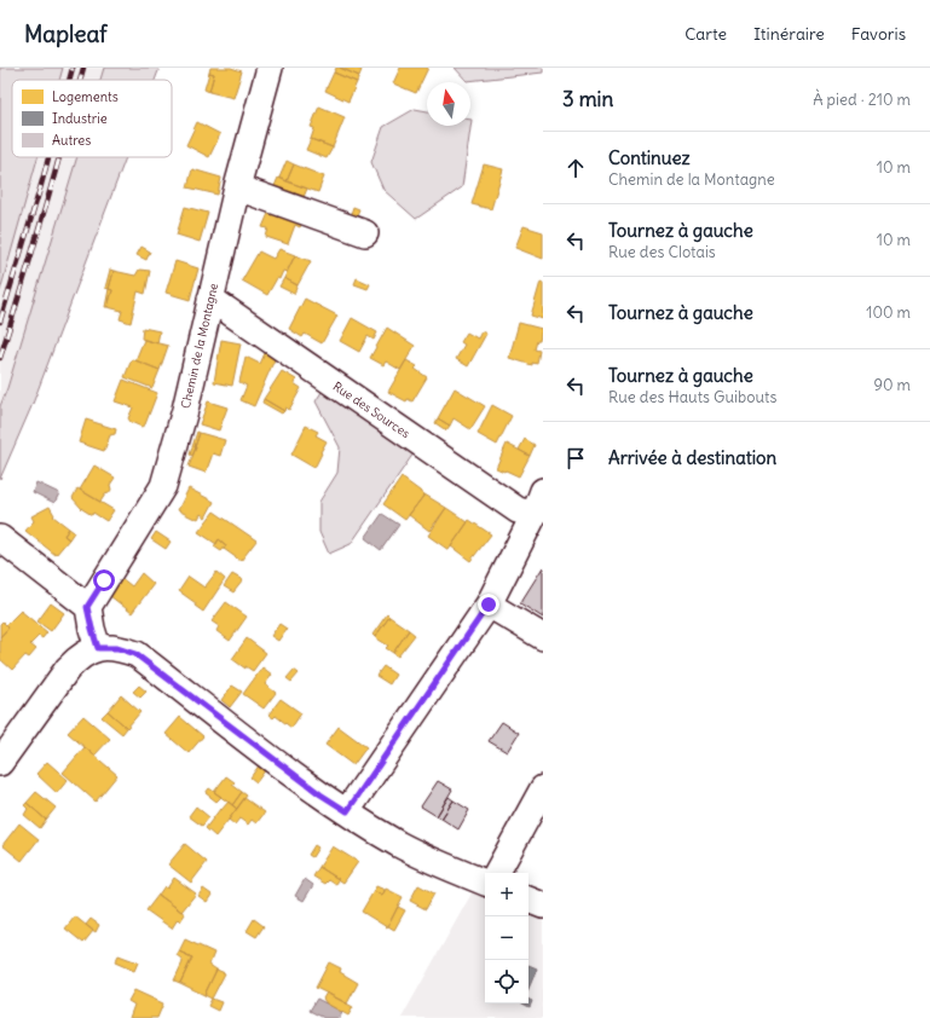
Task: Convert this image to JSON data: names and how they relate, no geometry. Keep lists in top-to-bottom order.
{
  "streets": {
    "street": ["Chemin de la Montagne", "Rue des Sources"]
  },
  "crossings": [
    ["Chemin de la Montagne", "Rue des Sources"]
  ],
  "legend": ["Logements", "Industrie", "Autres"],
  "north": "top",
  "page": {
    "header": "Mapleaf",
    "nav": ["Carte", "Itinéraire", "Favoris"],
    "heading": ["3 min", "À pied · 210 m"],
    "list": [
      ["Continuez", "Chemin de la Montagne", "10 m"],
      ["Tournez à gauche", "Rue des Clotais", "10 m"],
      ["Tournez à gauche", "100 m"],
      ["Tournez à gauche", "Rue des Hauts Guibouts", "90 m"],
      "Arrivée à destination"
    ],
    "map_buttons": ["+", "−"]
  }
}
